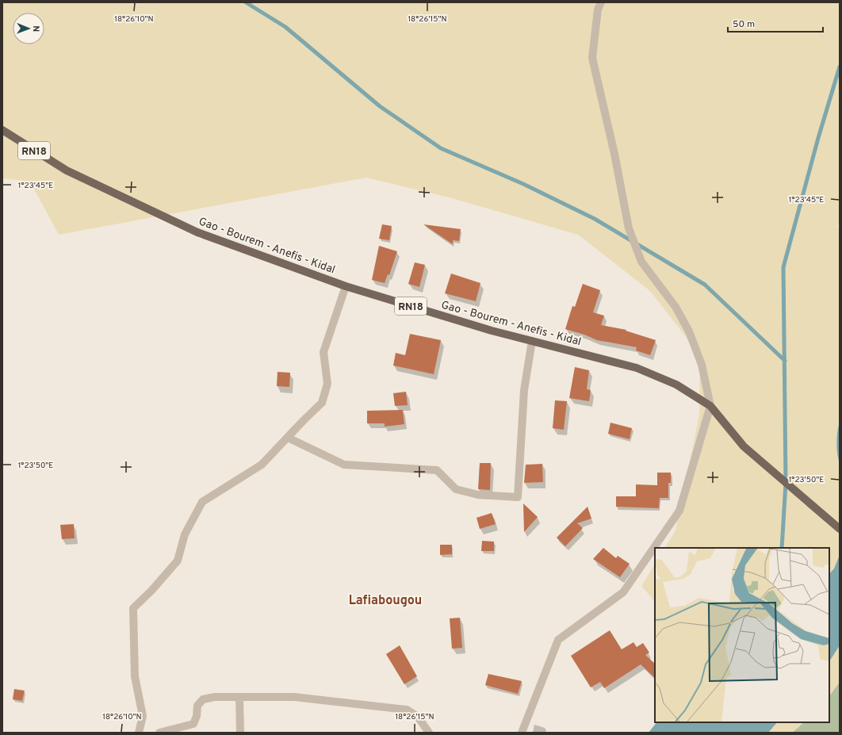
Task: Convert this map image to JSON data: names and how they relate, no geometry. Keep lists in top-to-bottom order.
{
  "streets": {
    "main road": ["RN18", "Gao - Bourem - Anefis - Kidal"]
  },
  "districts": ["Lafiabougou"],
  "scale_bar": "50 m",
  "north": "right",
  "coordinates": [
    "18°26'10\"N",
    "18°26'15\"N",
    "1°23'45\"E",
    "1°23'50\"E"
  ]
}
